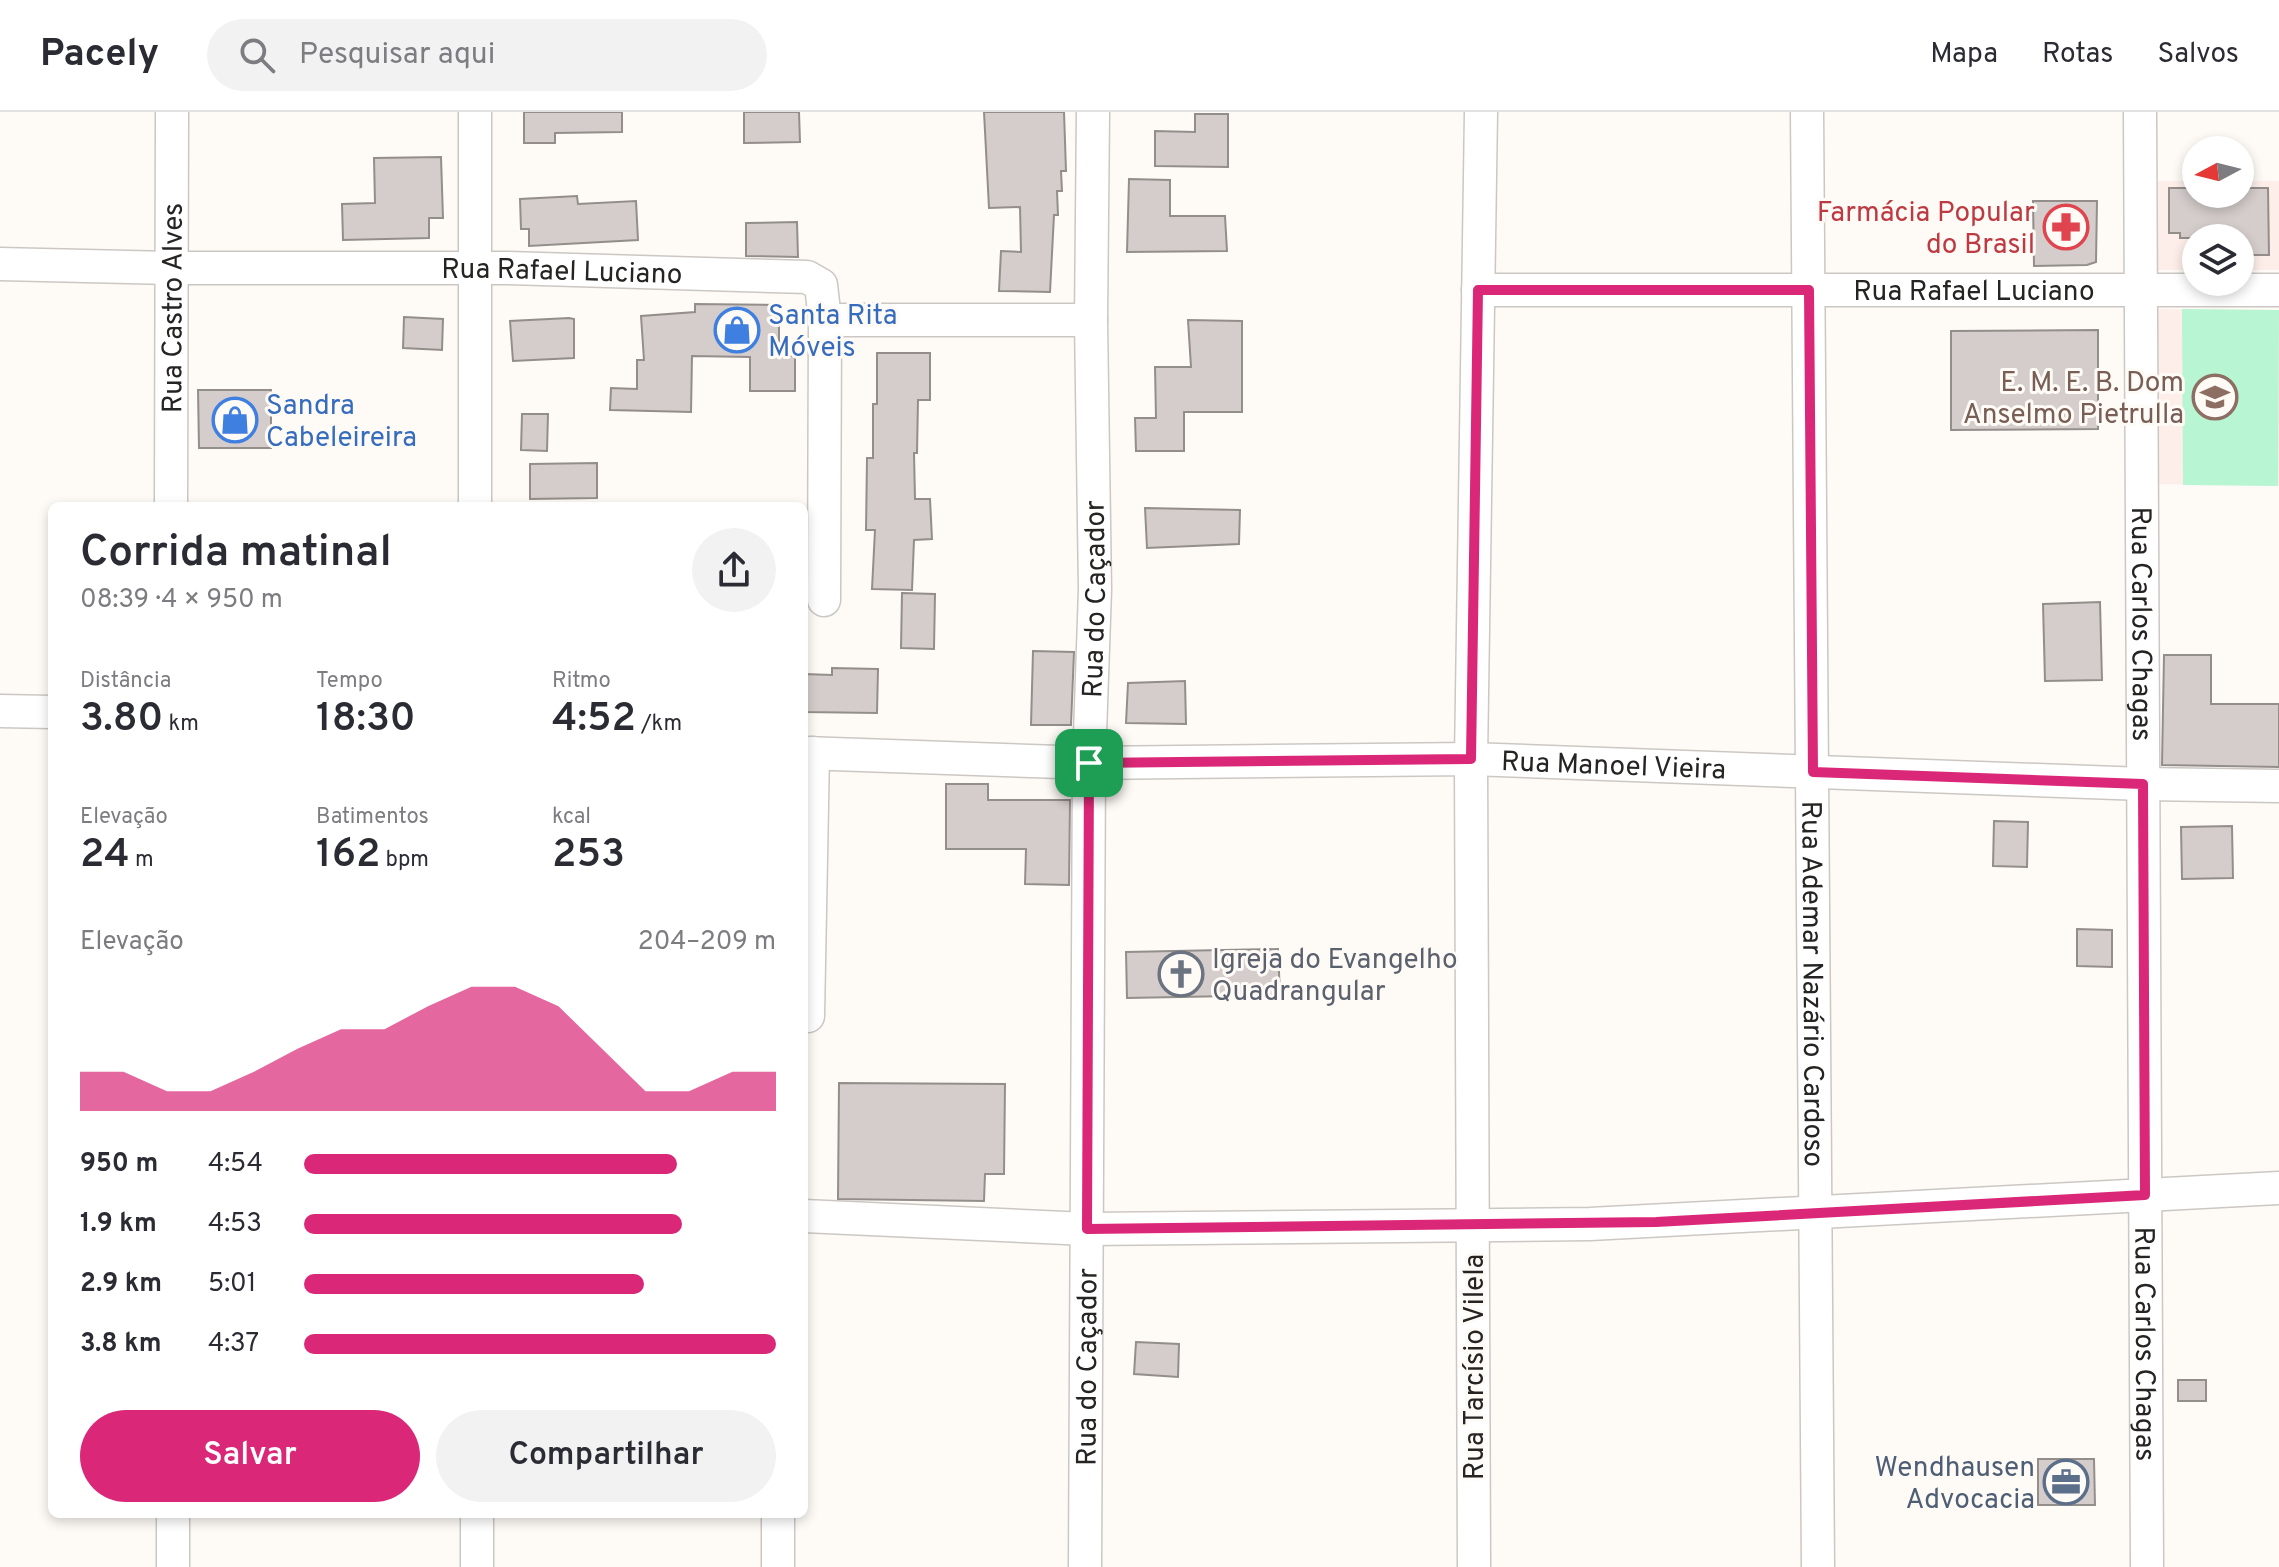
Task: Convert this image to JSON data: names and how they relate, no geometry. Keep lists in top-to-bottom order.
{
  "streets": {
    "street": [
      "Rua Rafael Luciano",
      "Rua Castro Alves",
      "Rua do Caçador",
      "Rua Carlos Chagas",
      "Rua Manoel Vieira",
      "Rua Ademar Nazário Cardoso",
      "Rua Tarcísio Vilela"
    ]
  },
  "crossings": [
    ["Rua Rafael Luciano", "Rua Castro Alves"],
    ["Rua Rafael Luciano", "Rua Carlos Chagas"],
    ["Rua Rafael Luciano", "Rua Ademar Nazário Cardoso"],
    ["Rua Rafael Luciano", "Rua Tarcísio Vilela"],
    ["Rua do Caçador", "Rua Manoel Vieira"],
    ["Rua Carlos Chagas", "Rua Manoel Vieira"],
    ["Rua Manoel Vieira", "Rua Ademar Nazário Cardoso"],
    ["Rua Manoel Vieira", "Rua Tarcísio Vilela"]
  ],
  "places": {
    "pharmacy": ["Farmácia Popular do Brasil"],
    "shop": ["Santa Rita Móveis", "Sandra Cabeleireira"],
    "school or university": ["E. M. E. B. Dom Anselmo Pietrulla"],
    "church": ["Igreja do Evangelho Quadrangular"],
    "office": ["Wendhausen Advocacia"]
  },
  "north": "left",
  "page": {
    "header": "Pacely",
    "search": "Pesquisar aqui",
    "nav": ["Mapa", "Rotas", "Salvos"],
    "heading": ["Corrida matinal", "08:39 · 4 × 950 m"],
    "stats": [
      ["Distância", "3.80 km"],
      ["Tempo", "18:30"],
      ["Ritmo", "4:52 /km"],
      ["Elevação", "24 m"],
      ["Batimentos", "162 bpm"],
      ["kcal", "253"]
    ],
    "chart": ["Elevação", "204–209 m"],
    "list": [
      {
        "name": "950 m",
        "note": "4:54"
      },
      {
        "name": "1.9 km",
        "note": "4:53"
      },
      {
        "name": "2.9 km",
        "note": "5:01"
      },
      {
        "name": "3.8 km",
        "note": "4:37"
      }
    ],
    "buttons": ["Salvar", "Compartilhar"]
  }
}
